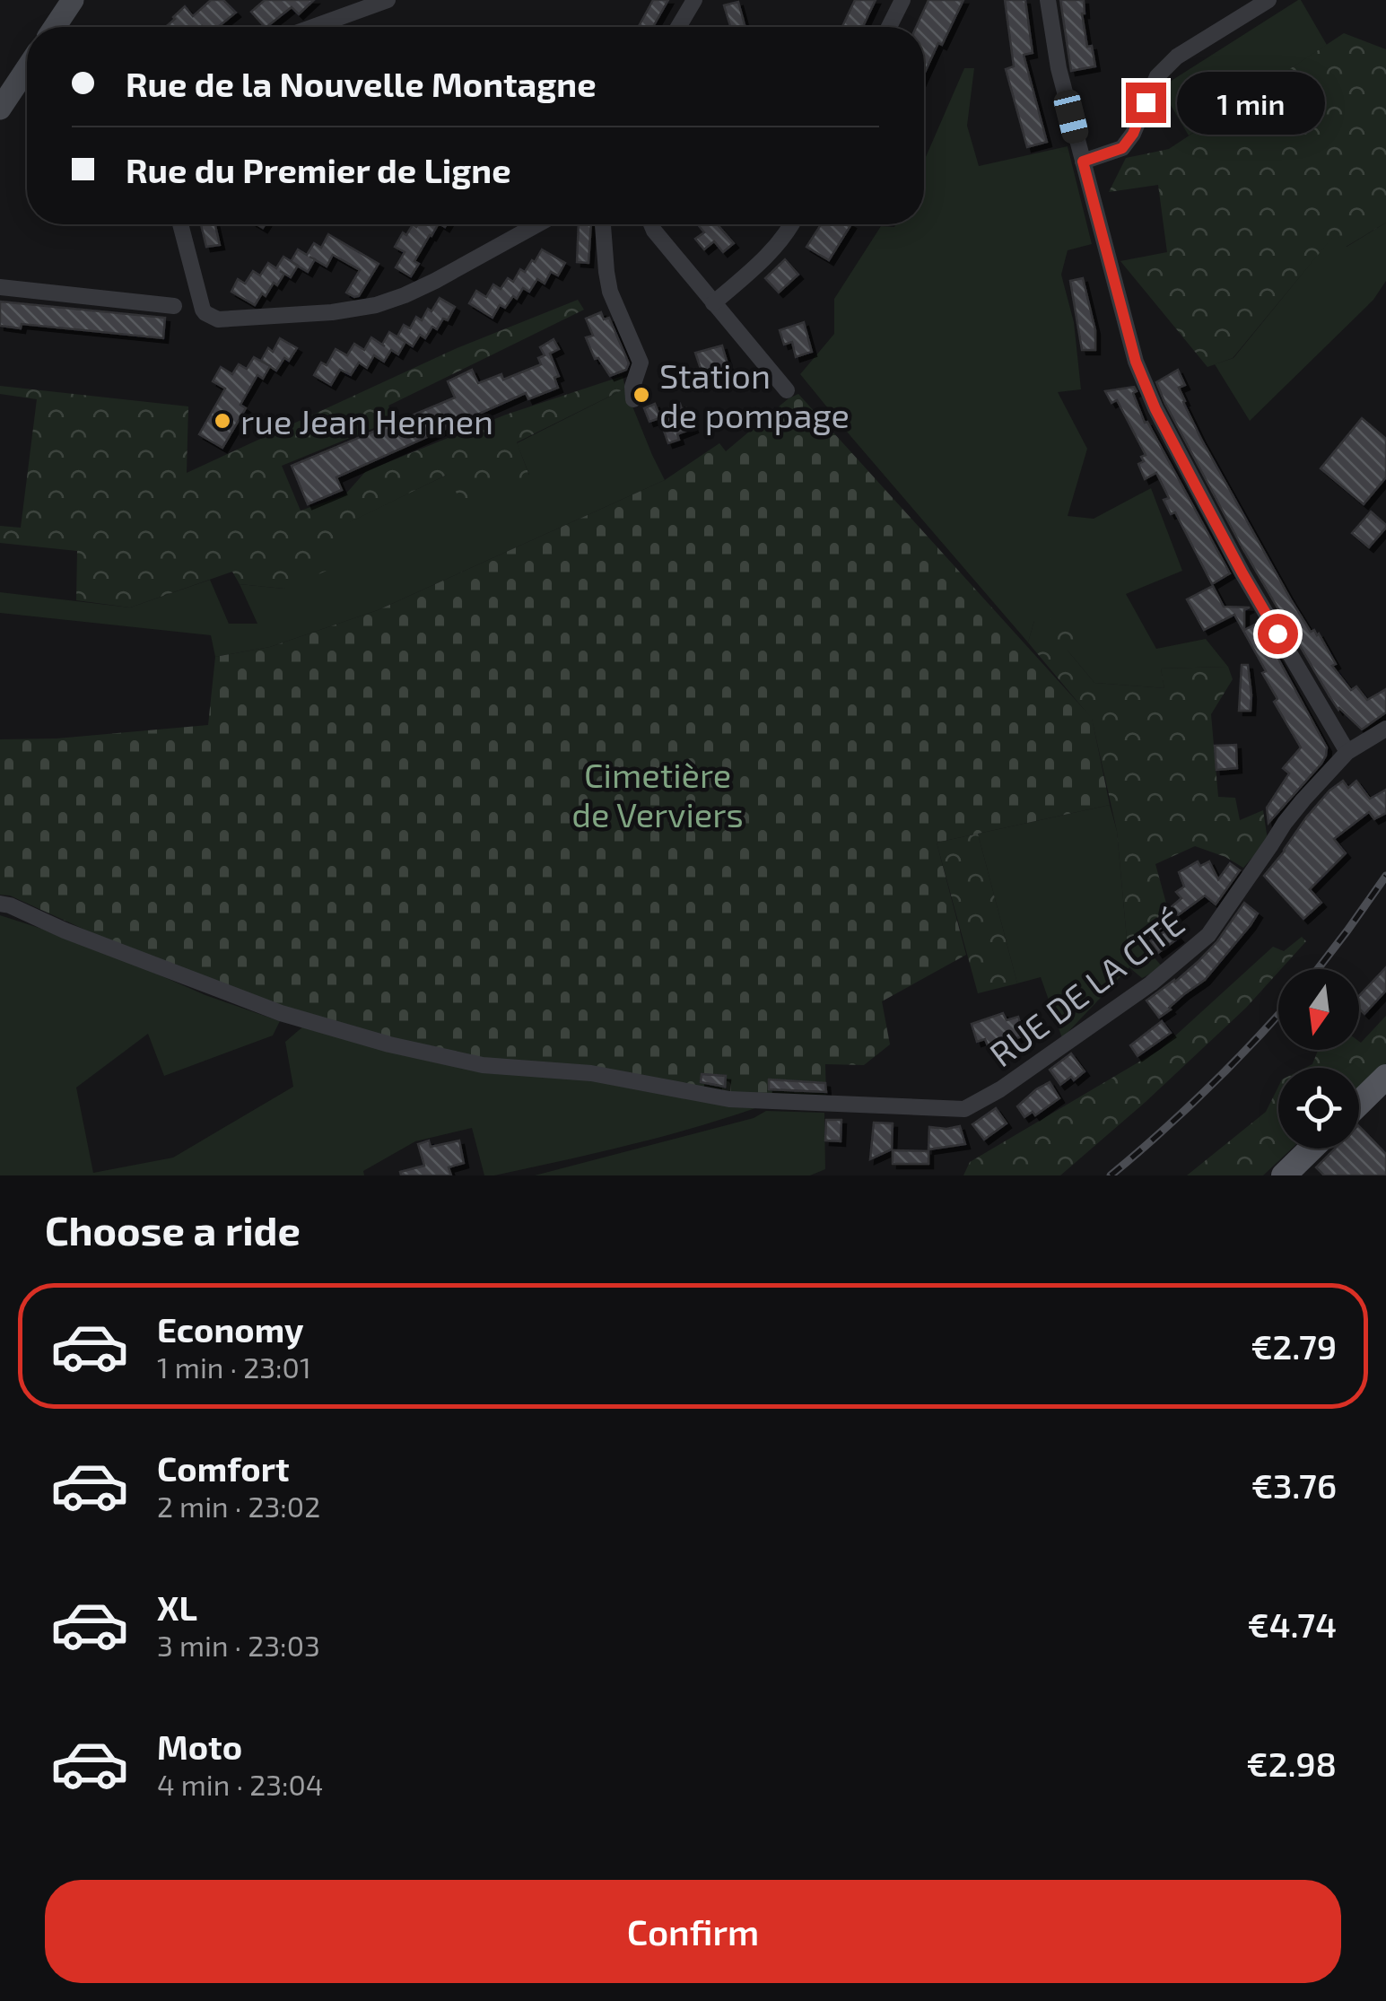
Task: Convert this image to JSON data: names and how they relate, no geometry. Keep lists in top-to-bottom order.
{
  "streets": {
    "street": ["RUE DE LA CITÉ"]
  },
  "parks": ["Cimetière de Verviers"],
  "places": ["Station de pompage", "rue Jean Hennen"],
  "north": "bottom",
  "page": {
    "banner": ["Rue de la Nouvelle Montagne", "Rue du Premier de Ligne"],
    "bubble": "1 min",
    "heading": "Choose a ride",
    "list": [
      {
        "name": "Economy",
        "note": "1 min · 23:01",
        "value": "€2.79"
      },
      {
        "name": "Comfort",
        "note": "2 min · 23:02",
        "value": "€3.76"
      },
      {
        "name": "XL",
        "note": "3 min · 23:03",
        "value": "€4.74"
      },
      {
        "name": "Moto",
        "note": "4 min · 23:04",
        "value": "€2.98"
      }
    ],
    "buttons": "Confirm"
  }
}
